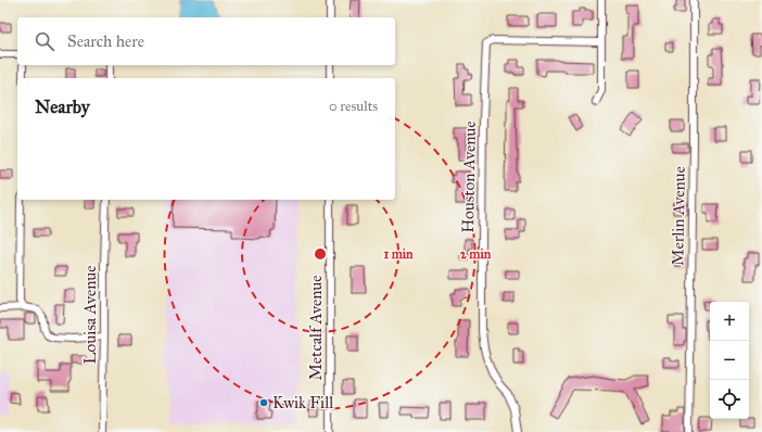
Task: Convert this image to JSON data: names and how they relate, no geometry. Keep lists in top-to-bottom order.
{
  "streets": {
    "street": [
      "Houston Avenue",
      "Merlin Avenue",
      "Louisa Avenue",
      "Metcalf Avenue"
    ]
  },
  "places": ["Kwik Fill"],
  "page": {
    "search": "Search here",
    "heading": ["Nearby", "0 results"],
    "map_buttons": ["+", "−"]
  },
  "rings": ["1 min", "2 min"]
}
